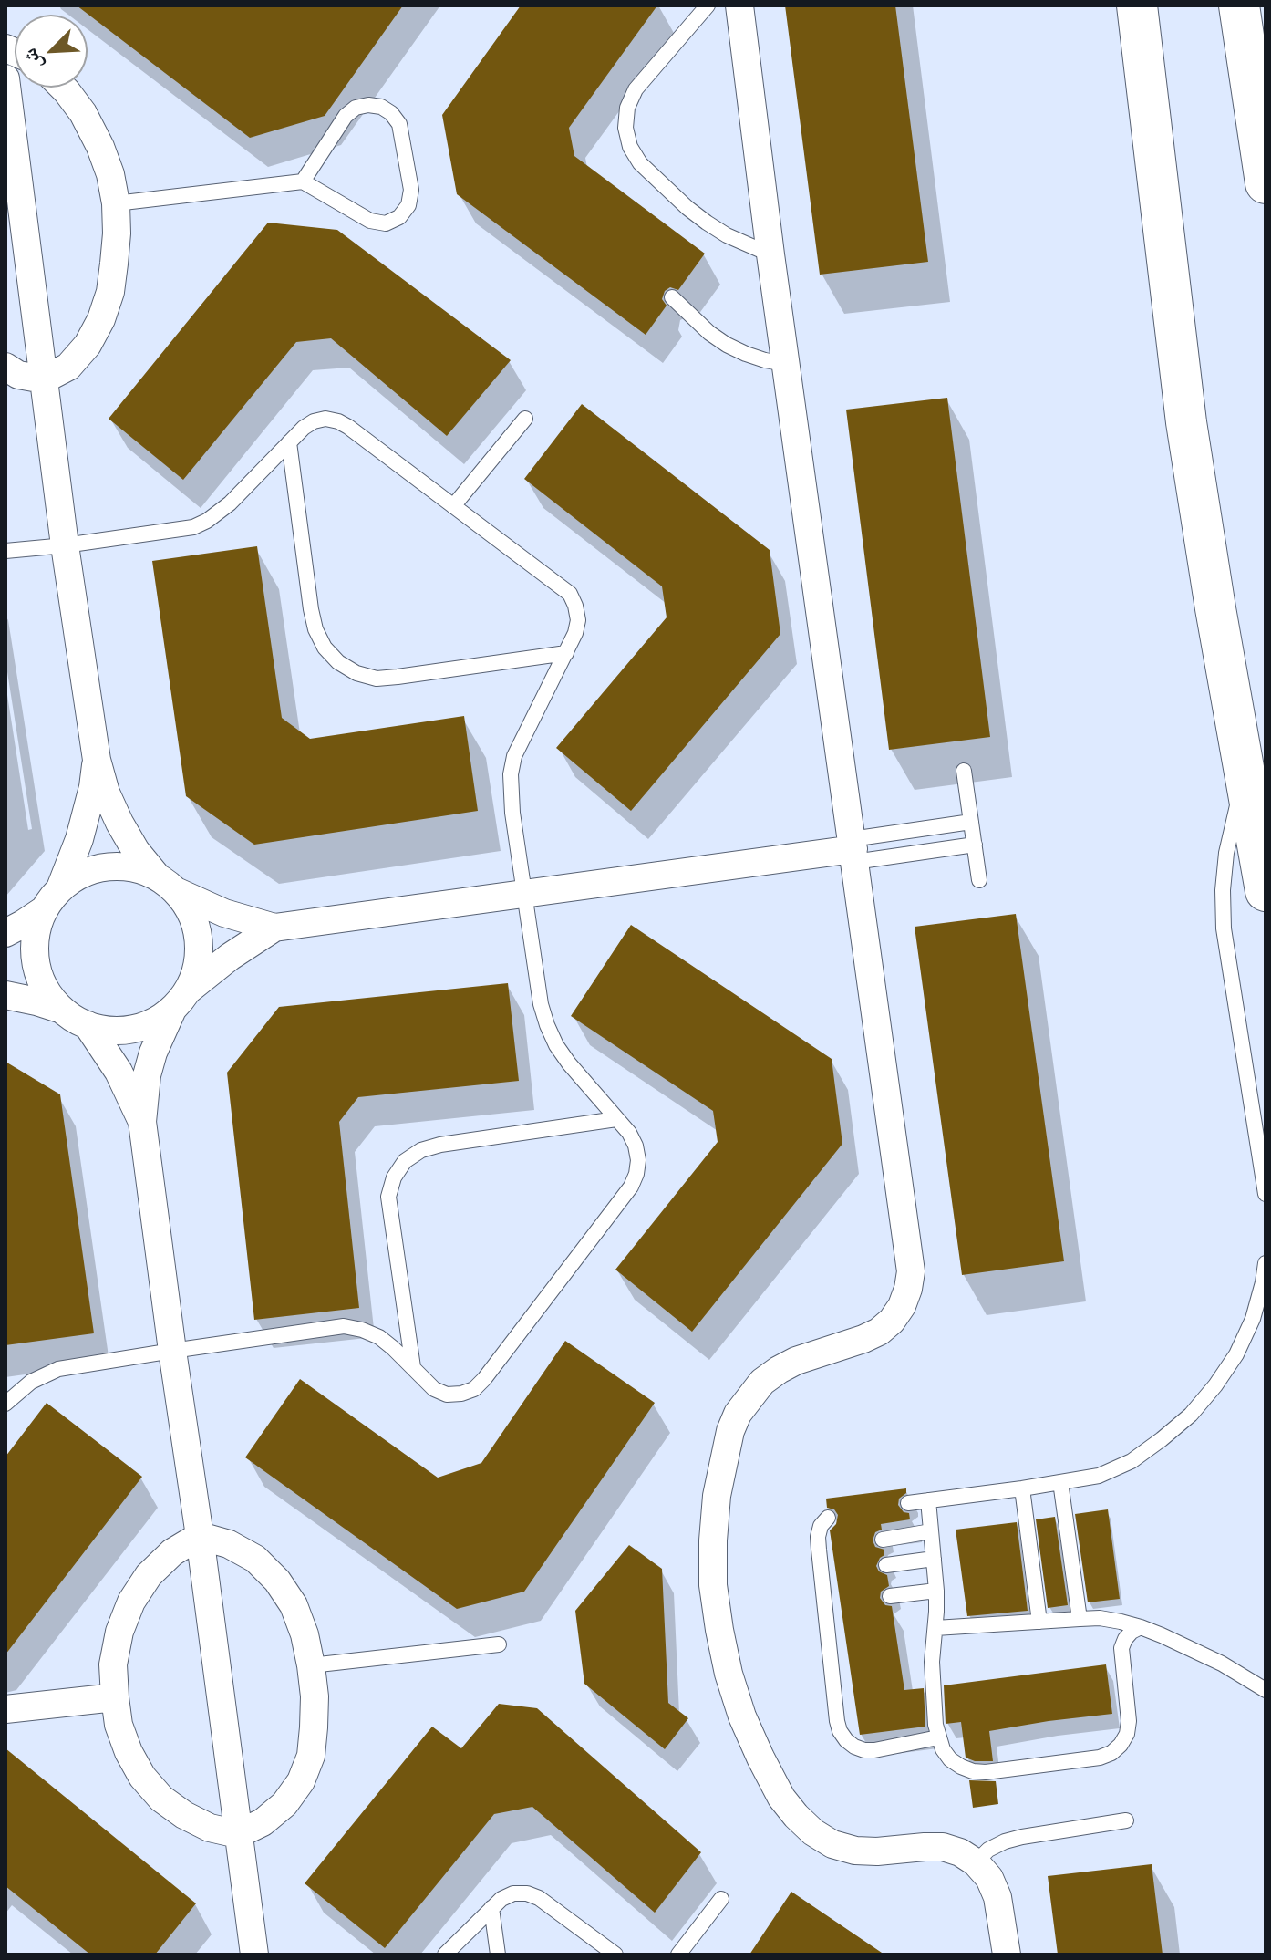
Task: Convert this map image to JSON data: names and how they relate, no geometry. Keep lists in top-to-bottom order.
{
  "north": "bottom left"
}
